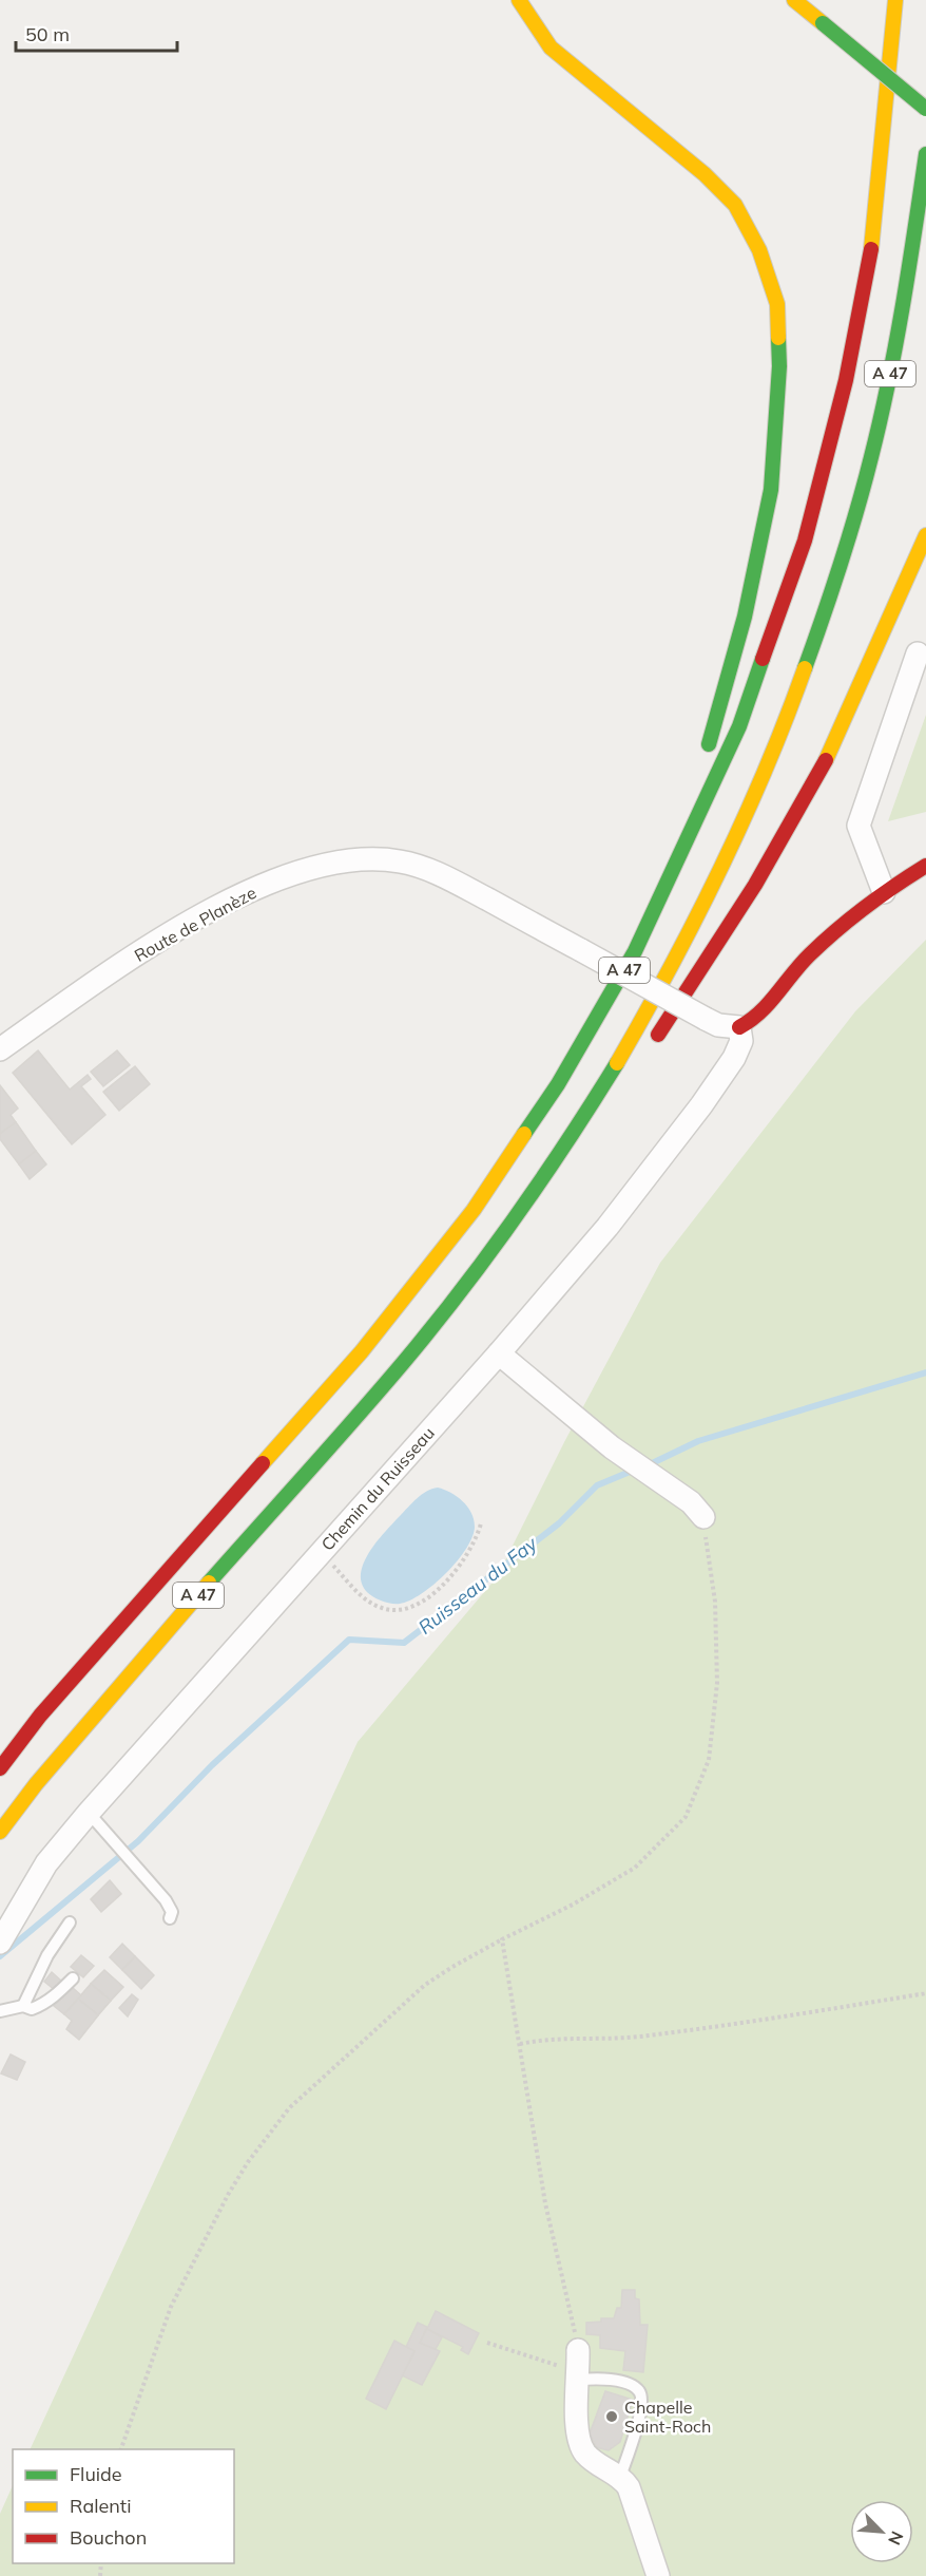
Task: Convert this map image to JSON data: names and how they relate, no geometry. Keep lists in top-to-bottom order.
{
  "streets": {
    "main road": ["A 47"],
    "street": ["Route de Planèze", "Chemin du Ruisseau"]
  },
  "crossings": [
    ["Route de Planèze", "Chemin du Ruisseau"]
  ],
  "water": ["Ruisseau du Fay"],
  "places": ["Chapelle Saint-Roch"],
  "legend": ["Fluide", "Ralenti", "Bouchon"],
  "scale_bar": "50 m",
  "north": "bottom right"
}
